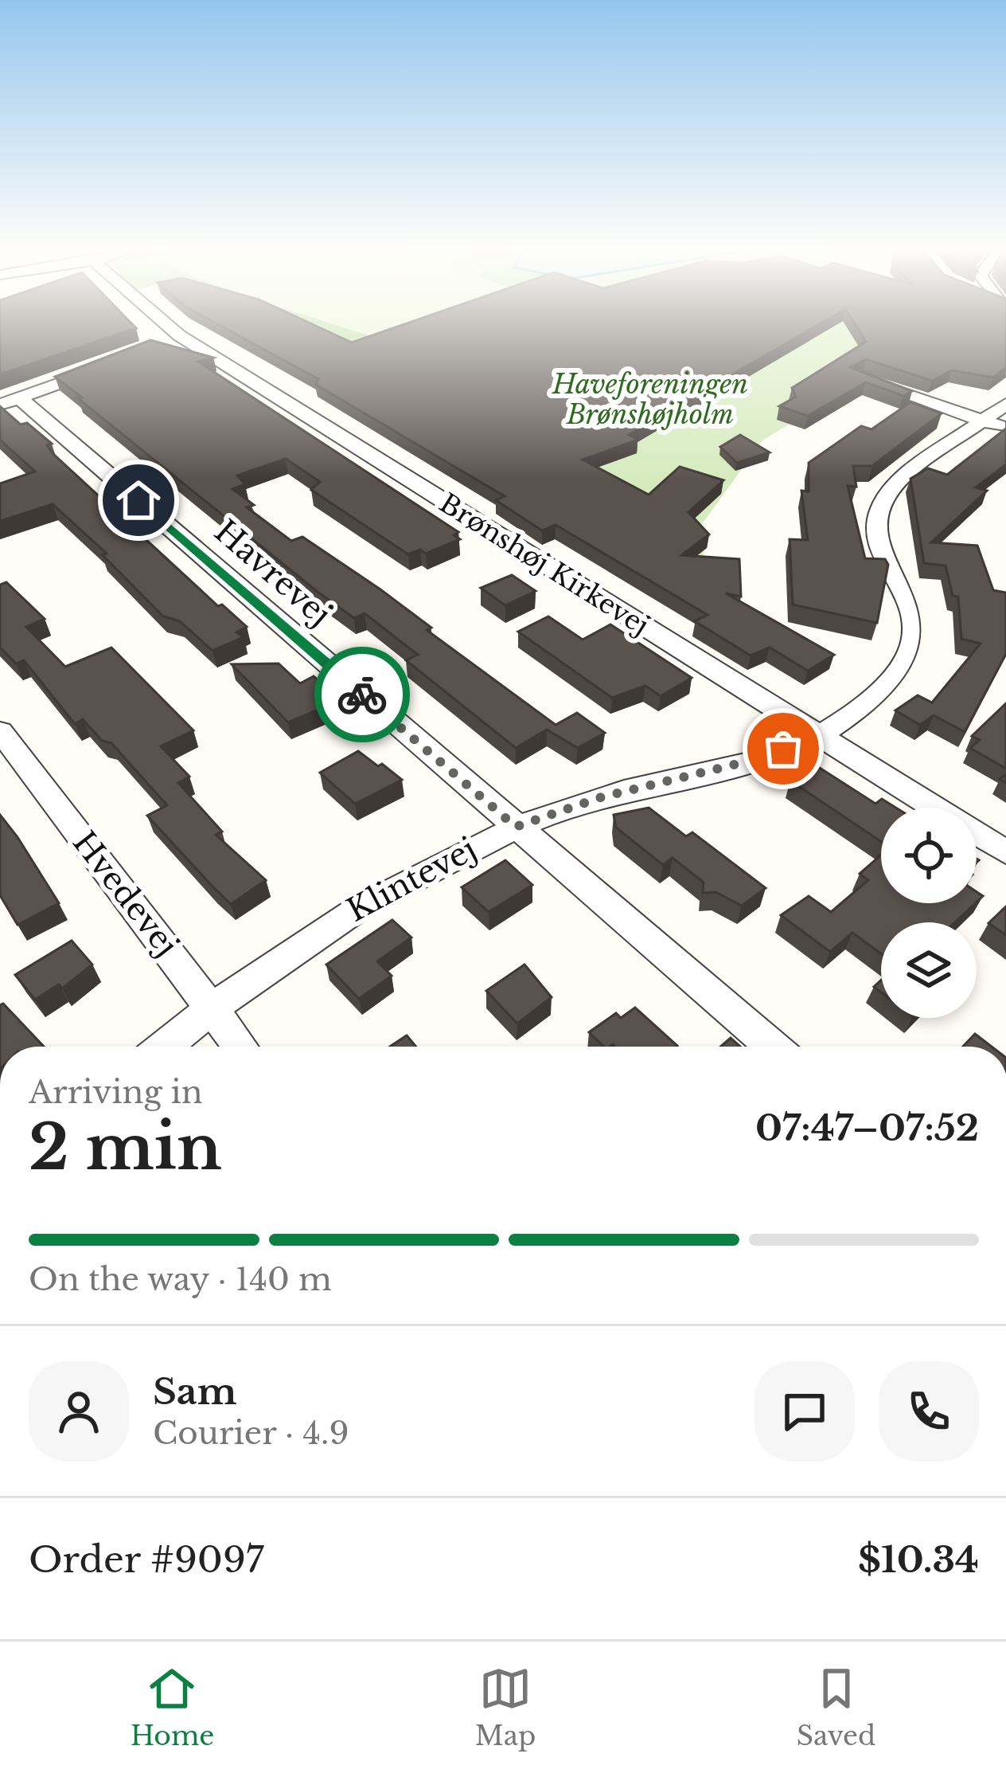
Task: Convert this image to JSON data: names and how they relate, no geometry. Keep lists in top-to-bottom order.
{
  "streets": {
    "street": [
      "Brønshøj Kirkevej",
      "Havrevej",
      "Klintevej",
      "Hvedevej"
    ]
  },
  "crossings": [
    ["Brønshøj Kirkevej", "Klintevej"],
    ["Havrevej", "Klintevej"],
    ["Klintevej", "Hvedevej"]
  ],
  "parks": ["Haveforeningen Brønshøjholm"],
  "page": {
    "heading": ["2 min", "Arriving in", "07:47–07:52"],
    "panel": [
      "Sam",
      "Courier · 4.9",
      "Order #9097",
      "$10.34"
    ],
    "bar": "On the way · 140 m",
    "tabs": ["Home", "Map", "Saved"]
  }
}
